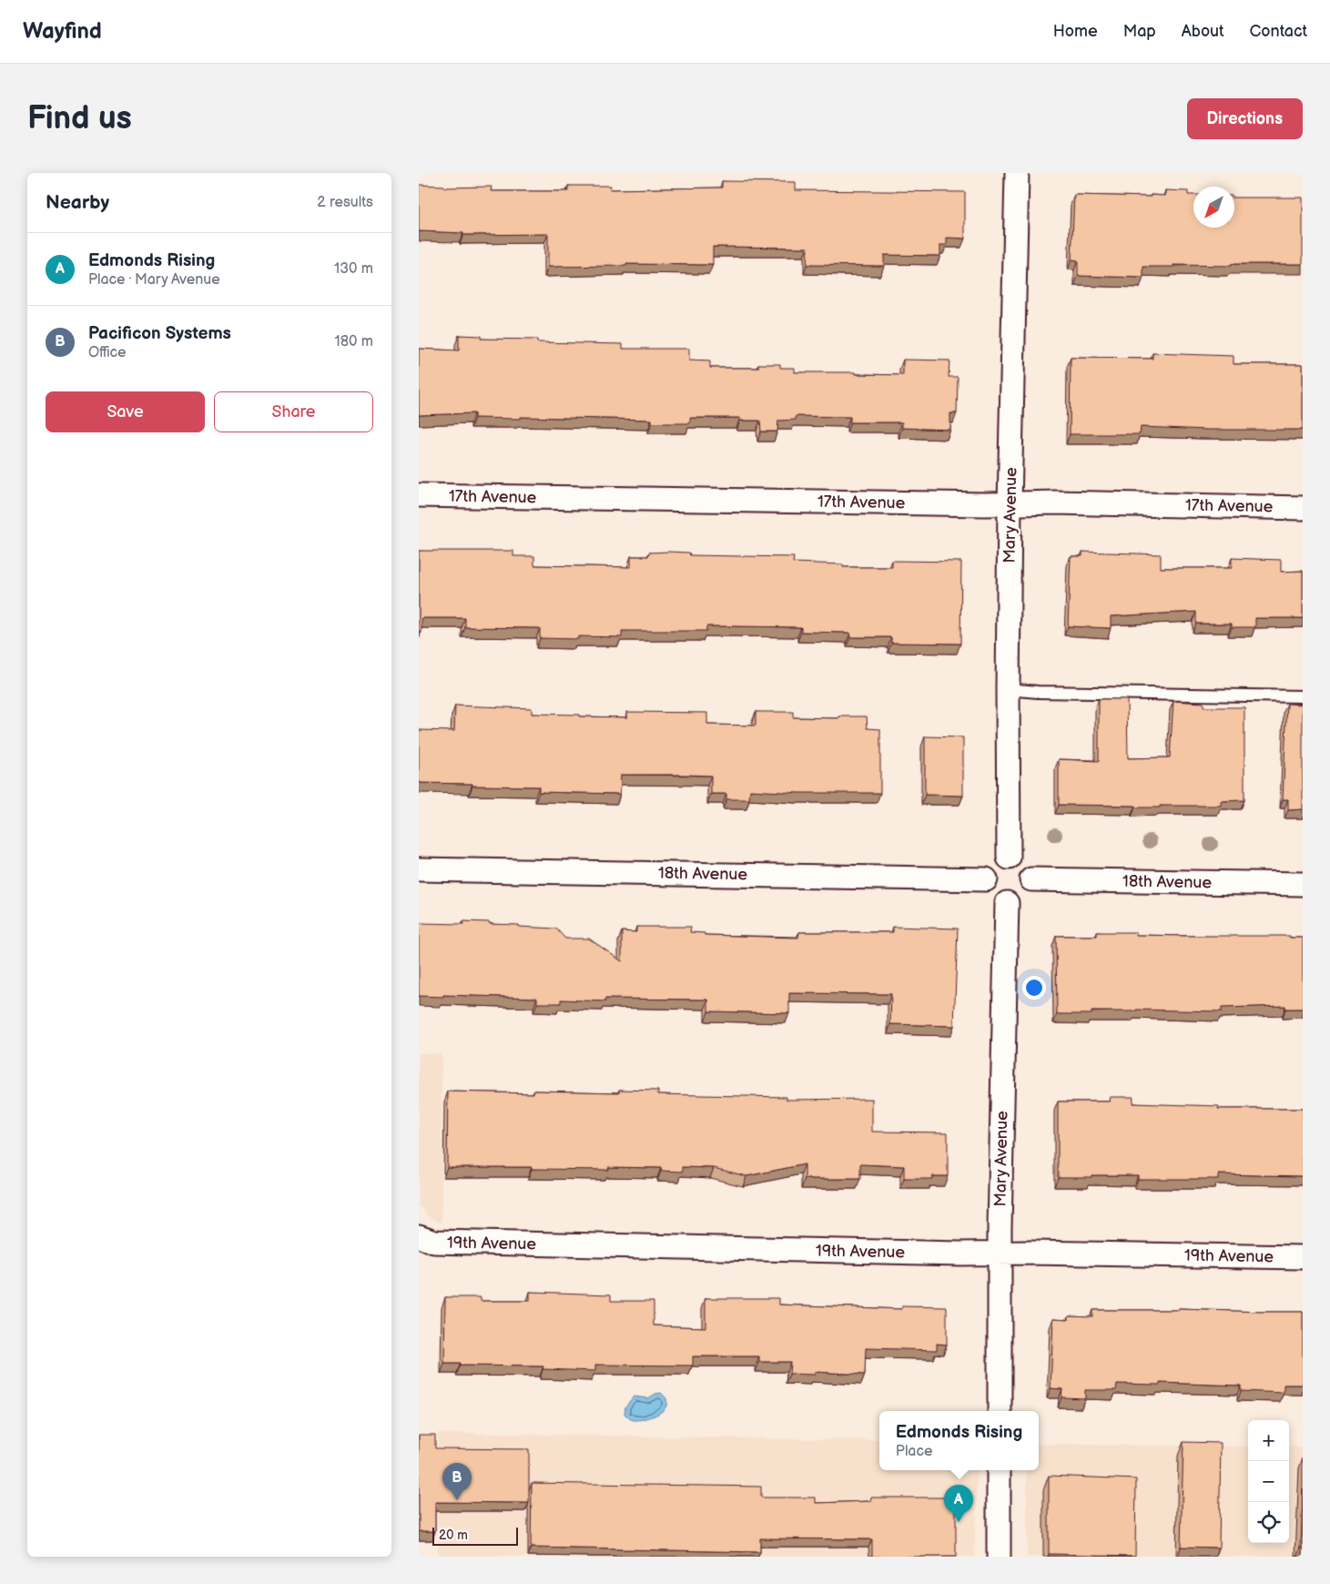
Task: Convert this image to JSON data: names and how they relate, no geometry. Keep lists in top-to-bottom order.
{
  "streets": {
    "street": [
      "17th Avenue",
      "Mary Avenue",
      "18th Avenue",
      "19th Avenue"
    ]
  },
  "crossings": [
    ["17th Avenue", "Mary Avenue"],
    ["Mary Avenue", "18th Avenue"],
    ["Mary Avenue", "19th Avenue"]
  ],
  "scale_bar": "20 m",
  "north": "bottom left",
  "page": {
    "header": "Wayfind",
    "nav": [
      "Home",
      "Map",
      "About",
      "Contact"
    ],
    "buttons": [
      "Directions",
      ["Save", "Share"]
    ],
    "title": "Find us",
    "heading": ["Nearby", "2 results"],
    "list": [
      {
        "mark": "A",
        "name": "Edmonds Rising",
        "note": "Place · Mary Avenue",
        "value": "130 m"
      },
      {
        "mark": "B",
        "name": "Pacificon Systems",
        "note": "Office",
        "value": "180 m"
      }
    ],
    "popup": ["Edmonds Rising", "Place"],
    "map_buttons": ["+", "−"],
    "pins": ["B", "A"],
    "scale": "20 m"
  }
}
